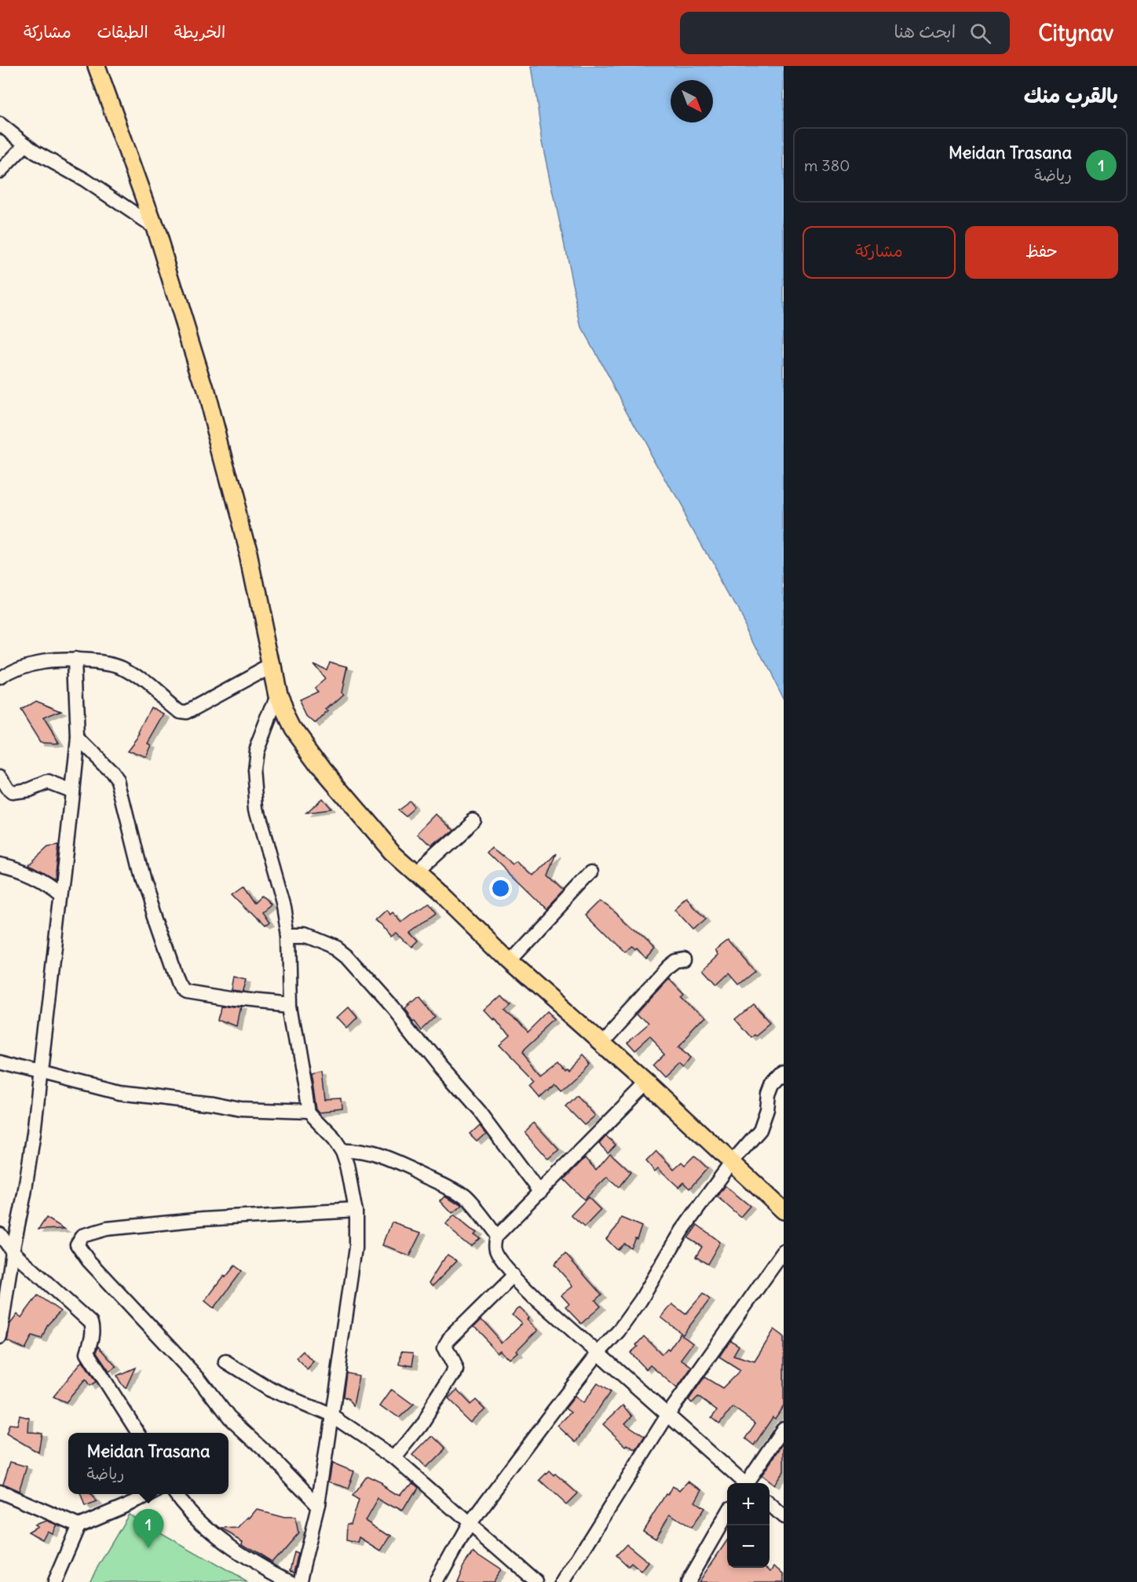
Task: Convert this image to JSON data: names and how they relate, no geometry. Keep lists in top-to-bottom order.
{
  "north": "bottom right",
  "page": {
    "header": "Citynav",
    "search": "ابحث هنا",
    "nav": ["الخريطة", "الطبقات", "مشاركة"],
    "heading": "بالقرب منك",
    "list": [
      {
        "mark": "1",
        "name": "Meidan Trasana",
        "note": "رياضة",
        "value": "380 m"
      }
    ],
    "buttons": ["حفظ", "مشاركة"],
    "popup": ["Meidan Trasana", "رياضة"],
    "map_buttons": ["+", "−"],
    "pins": "1"
  }
}
